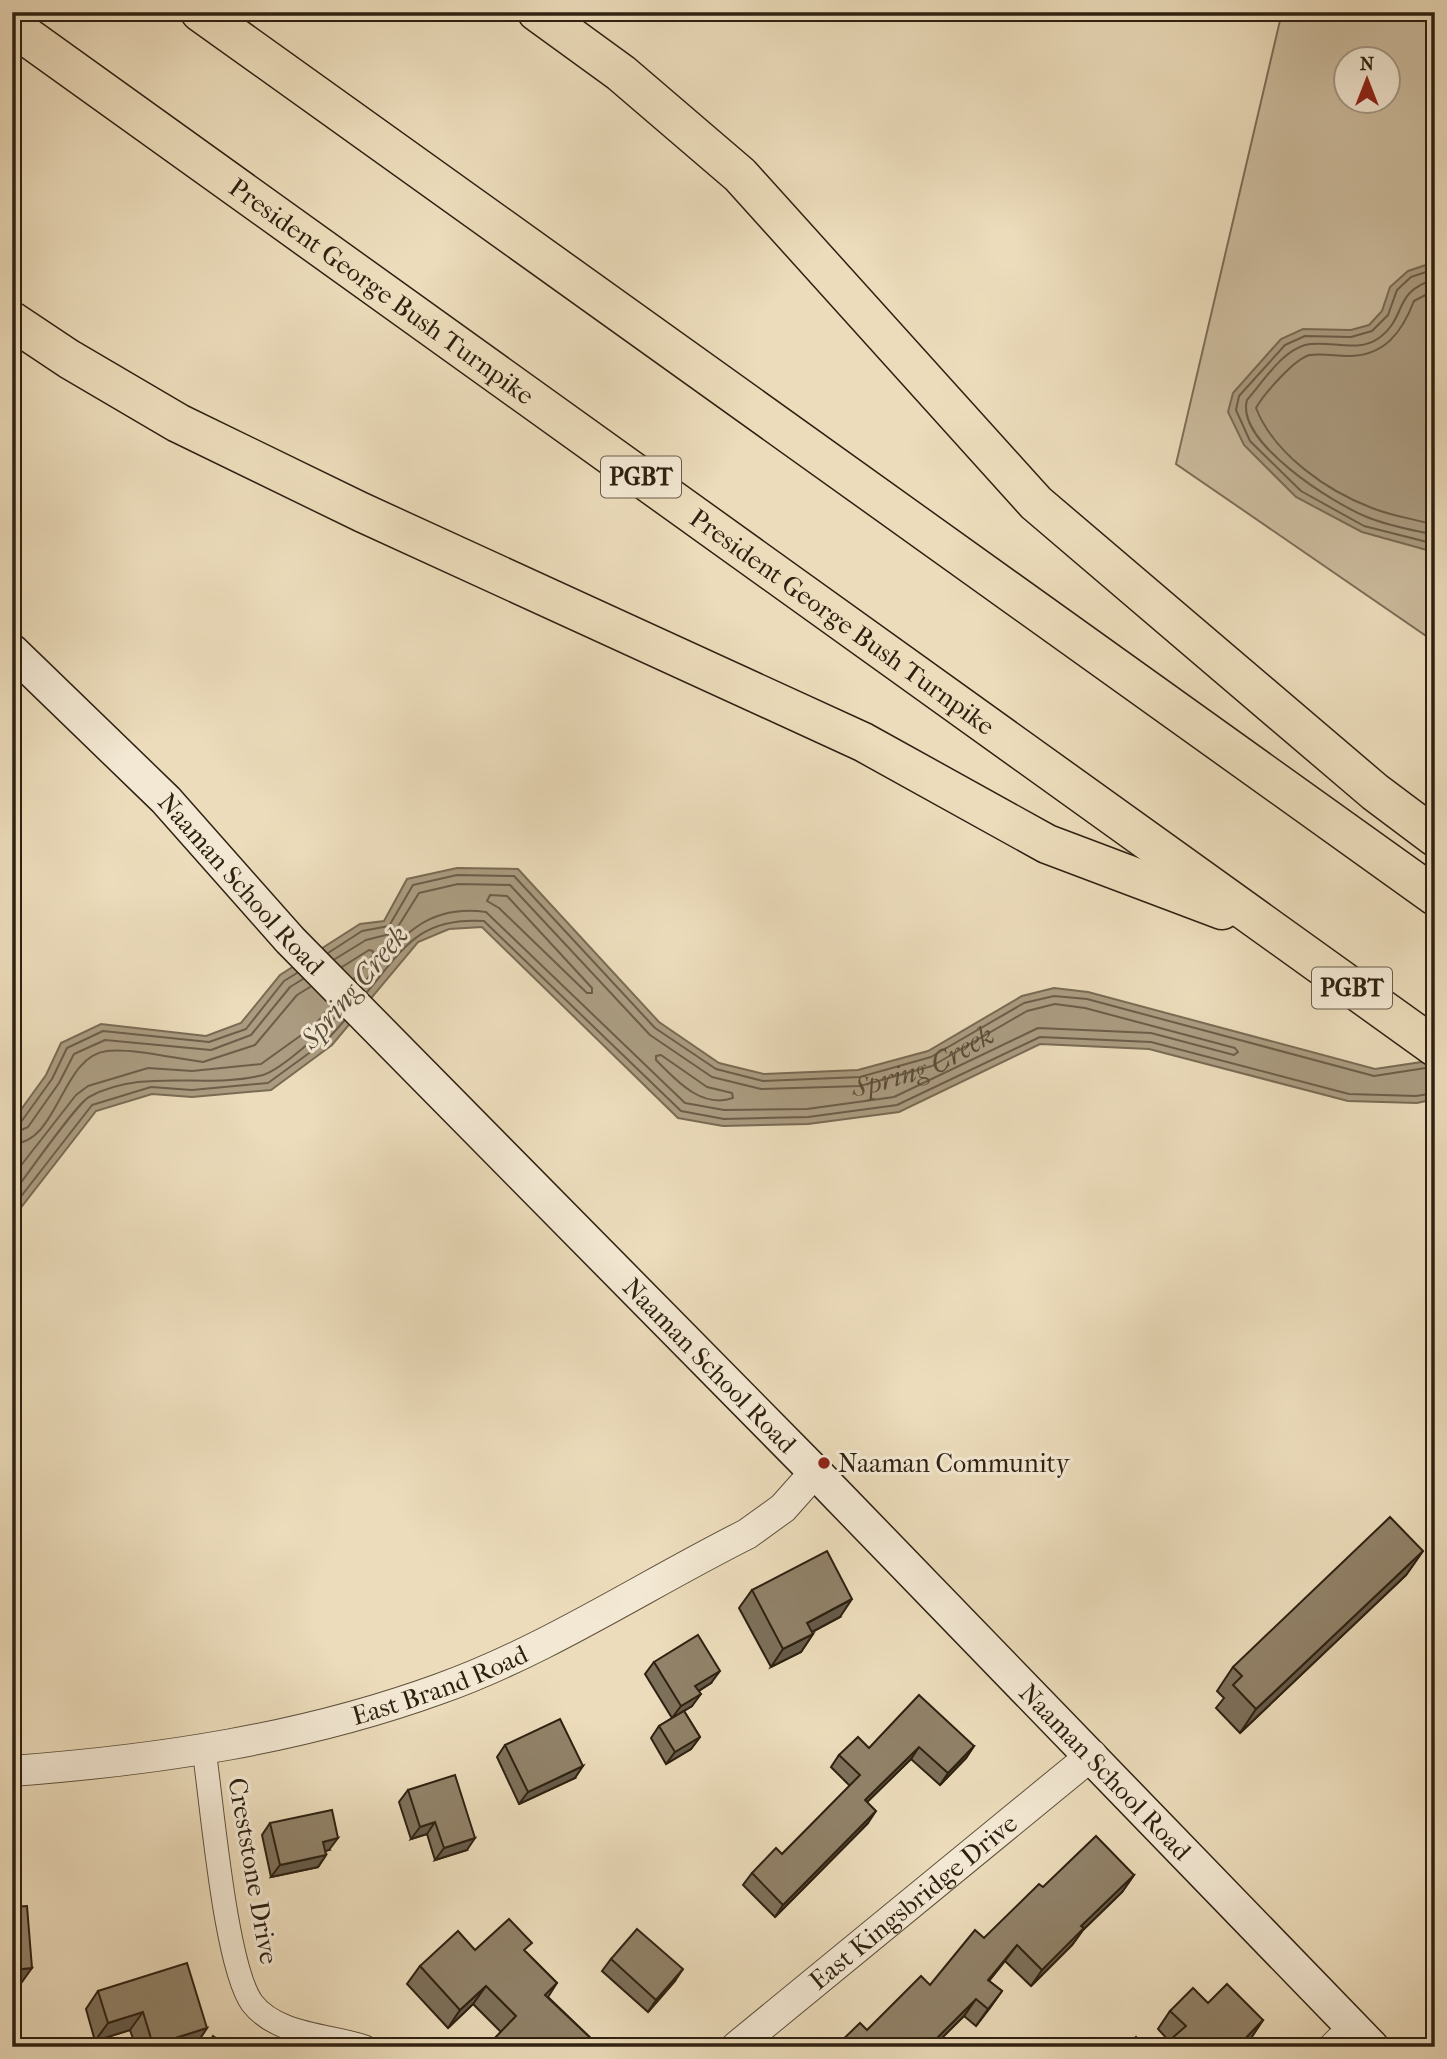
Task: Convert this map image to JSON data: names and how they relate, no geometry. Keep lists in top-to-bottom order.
{
  "streets": {
    "highway": ["President George Bush Turnpike", "PGBT"],
    "main road": ["Naaman School Road"],
    "street": ["East Brand Road", "Creststone Drive", "East Kingsbridge Drive"]
  },
  "crossings": [
    ["Naaman School Road", "East Brand Road"],
    ["Naaman School Road", "East Kingsbridge Drive"],
    ["East Brand Road", "Creststone Drive"]
  ],
  "water": ["Spring Creek"],
  "places": ["Naaman Community"],
  "north": "top"
}
